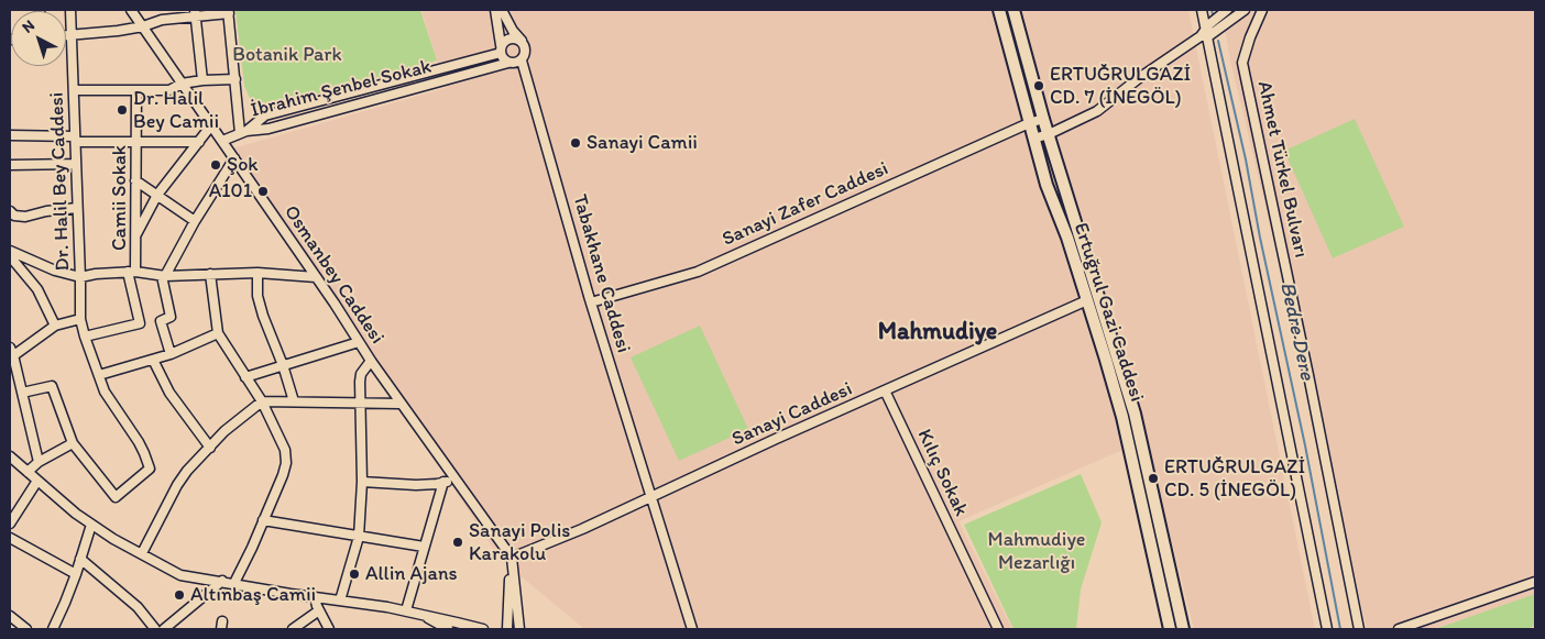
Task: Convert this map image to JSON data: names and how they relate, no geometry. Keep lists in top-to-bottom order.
{
  "streets": {
    "main road": ["Ertuğrul Gazi Caddesi"],
    "street": [
      "İbrahim Şenbel Sokak",
      "Ahmet Türkel Bulvarı",
      "Dr. Halil Bey Caddesi",
      "Camii Sokak",
      "Sanayi Zafer Caddesi",
      "Tabakhane Caddesi",
      "Osmanbey Caddesi",
      "Sanayi Caddesi",
      "Kılıç Sokak"
    ]
  },
  "crossings": [
    ["İbrahim Şenbel Sokak", "Tabakhane Caddesi"],
    ["Dr. Halil Bey Caddesi", "Camii Sokak"],
    ["Sanayi Zafer Caddesi", "Tabakhane Caddesi"],
    ["Sanayi Zafer Caddesi", "Ertuğrul Gazi Caddesi"],
    ["Tabakhane Caddesi", "Sanayi Caddesi"],
    ["Osmanbey Caddesi", "Sanayi Caddesi"],
    ["Ertuğrul Gazi Caddesi", "Sanayi Caddesi"],
    ["Sanayi Caddesi", "Kılıç Sokak"]
  ],
  "districts": ["Mahmudiye"],
  "water": ["Bedre Dere"],
  "parks": ["Botanik Park", "Mahmudiye Mezarlığı"],
  "places": [
    "ERTUĞRULGAZİ CD. 7 (İNEGÖL)",
    "Dr. Halil Bey Camii",
    "Sanayi Camii",
    "Şok",
    "A101",
    "ERTUĞRULGAZİ CD. 5 (İNEGÖL)",
    "Sanayi Polis Karakolu",
    "Allin Ajans",
    "Altınbaş Camii"
  ],
  "north": "top left"
}
